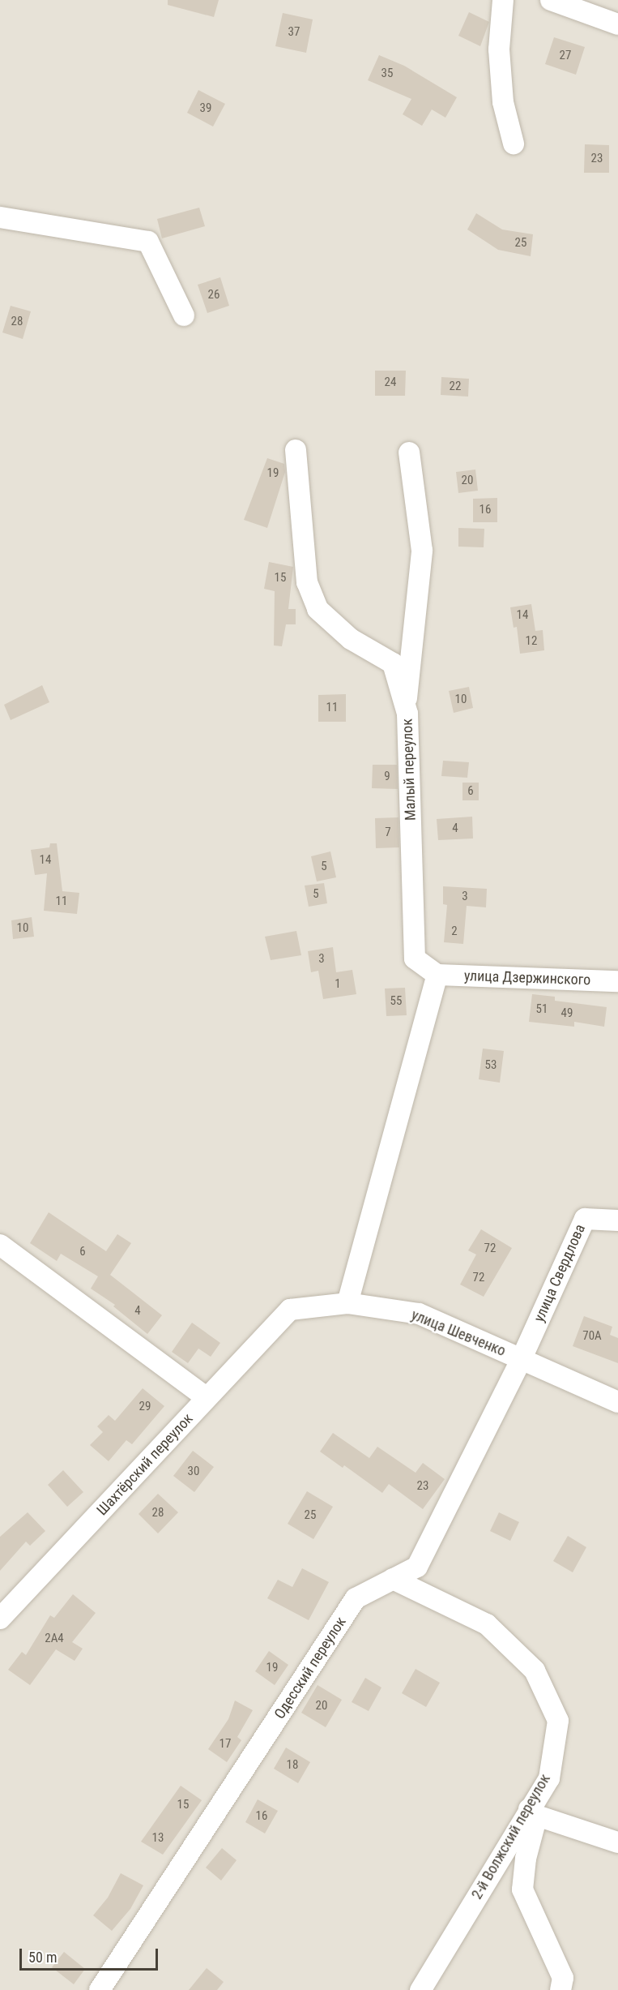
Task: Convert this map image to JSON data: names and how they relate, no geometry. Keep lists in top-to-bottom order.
{
  "streets": {
    "street": [
      "Малый переулок",
      "улица Дзержинского",
      "улица Свердлова",
      "улица Шевченко",
      "Шахтёрский переулок",
      "Одесский переулок",
      "2-й Волжский переулок"
    ]
  },
  "crossings": [
    ["Малый переулок", "улица Дзержинского"],
    ["улица Свердлова", "улица Шевченко"],
    ["улица Свердлова", "Одесский переулок"],
    ["улица Шевченко", "Шахтёрский переулок"],
    ["улица Шевченко", "Одесский переулок"],
    ["Одесский переулок", "2-й Волжский переулок"]
  ],
  "house_numbers": [
    "37",
    "27",
    "35",
    "39",
    "23",
    "25",
    "26",
    "28",
    "24",
    "22",
    "19",
    "20",
    "16",
    "15",
    "14",
    "12",
    "10",
    "11",
    "9",
    "6",
    "4",
    "7",
    "14",
    "5",
    "5",
    "3",
    "11",
    "10",
    "2",
    "3",
    "1",
    "55",
    "51",
    "49",
    "53",
    "72",
    "6",
    "72",
    "4",
    "70А",
    "29",
    "30",
    "23",
    "28",
    "25",
    "2А4",
    "19",
    "20",
    "17",
    "18",
    "15",
    "16",
    "13"
  ],
  "scale_bar": "50 m"
}
